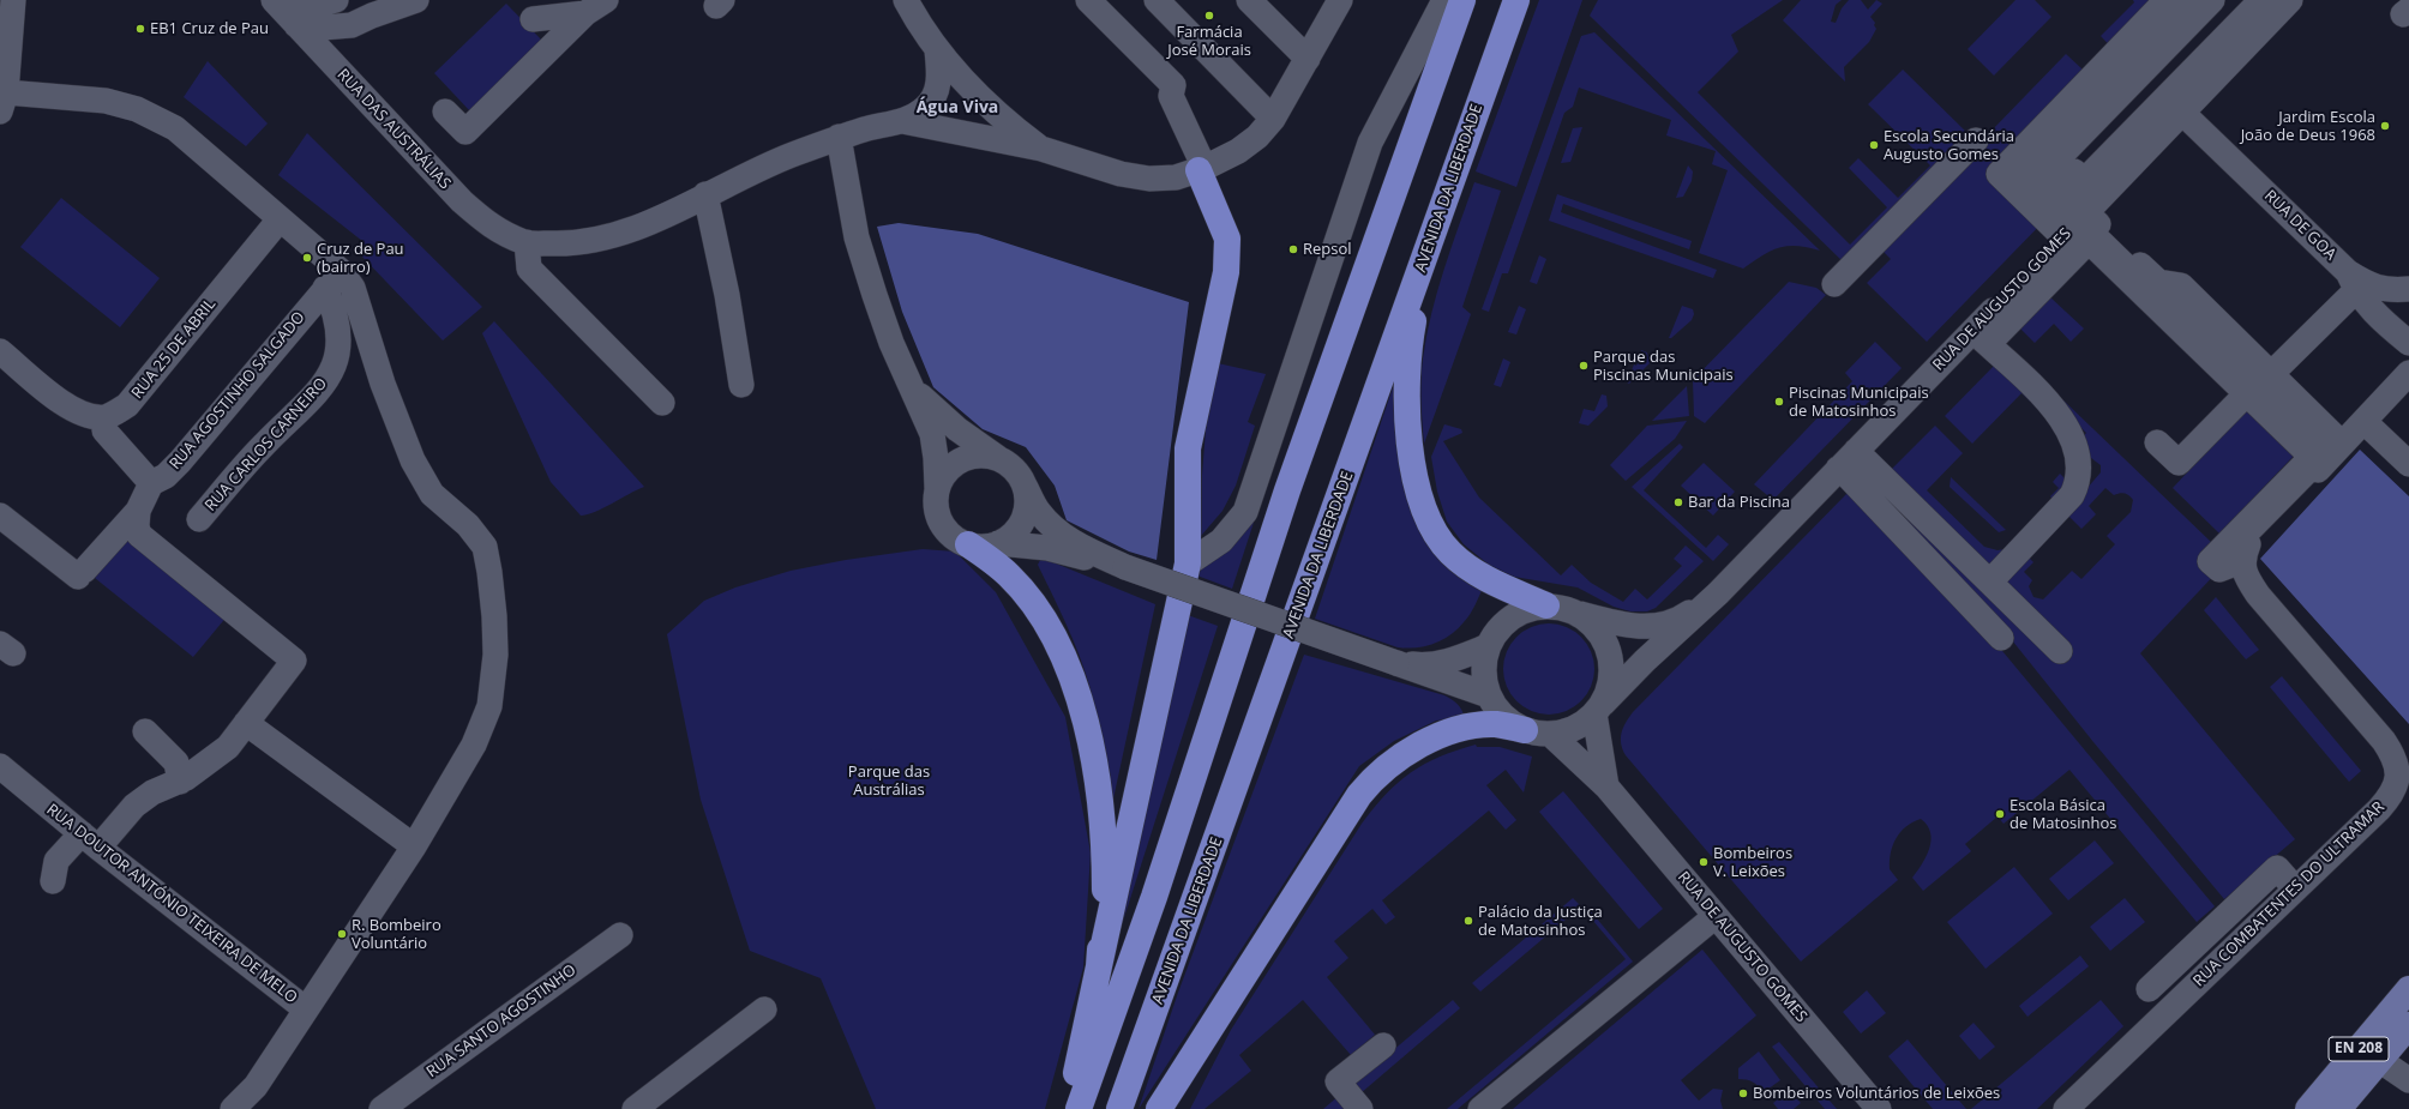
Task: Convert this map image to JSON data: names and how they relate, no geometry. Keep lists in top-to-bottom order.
{
  "streets": {
    "highway": ["AVENIDA DA LIBERDADE"],
    "main road": ["EN 208"],
    "street": [
      "RUA DAS AUSTRÁLIAS",
      "RUA DE GOA",
      "RUA DE AUGUSTO GOMES",
      "RUA 25 DE ABRIL",
      "RUA AGOSTINHO SALGADO",
      "RUA CARLOS CARNEIRO",
      "RUA COMBATENTES DO ULTRAMAR",
      "RUA DOUTOR ANTÓNIO TEIXEIRA DE MELO",
      "RUA SANTO AGOSTINHO"
    ]
  },
  "crossings": [
    ["RUA DE GOA", "RUA DE AUGUSTO GOMES"],
    ["RUA 25 DE ABRIL", "RUA DOUTOR ANTÓNIO TEIXEIRA DE MELO"],
    ["RUA AGOSTINHO SALGADO", "RUA CARLOS CARNEIRO"],
    ["RUA AGOSTINHO SALGADO", "RUA DOUTOR ANTÓNIO TEIXEIRA DE MELO"],
    ["RUA CARLOS CARNEIRO", "RUA DOUTOR ANTÓNIO TEIXEIRA DE MELO"]
  ],
  "districts": ["Água Viva"],
  "parks": ["Parque das Austrálias"],
  "places": [
    "Farmácia José Morais",
    "EB1 Cruz de Pau",
    "Jardim Escola João de Deus 1968",
    "Escola Secundária Augusto Gomes",
    "Repsol",
    "Cruz de Pau (bairro)",
    "Parque das Piscinas Municipais",
    "Piscinas Municipais de Matosinhos",
    "Bar da Piscina",
    "Escola Básica de Matosinhos",
    "Bombeiros V. Leixões",
    "Palácio da Justiça de Matosinhos",
    "R. Bombeiro Voluntário",
    "Bombeiros Voluntários de Leixões"
  ]
}
